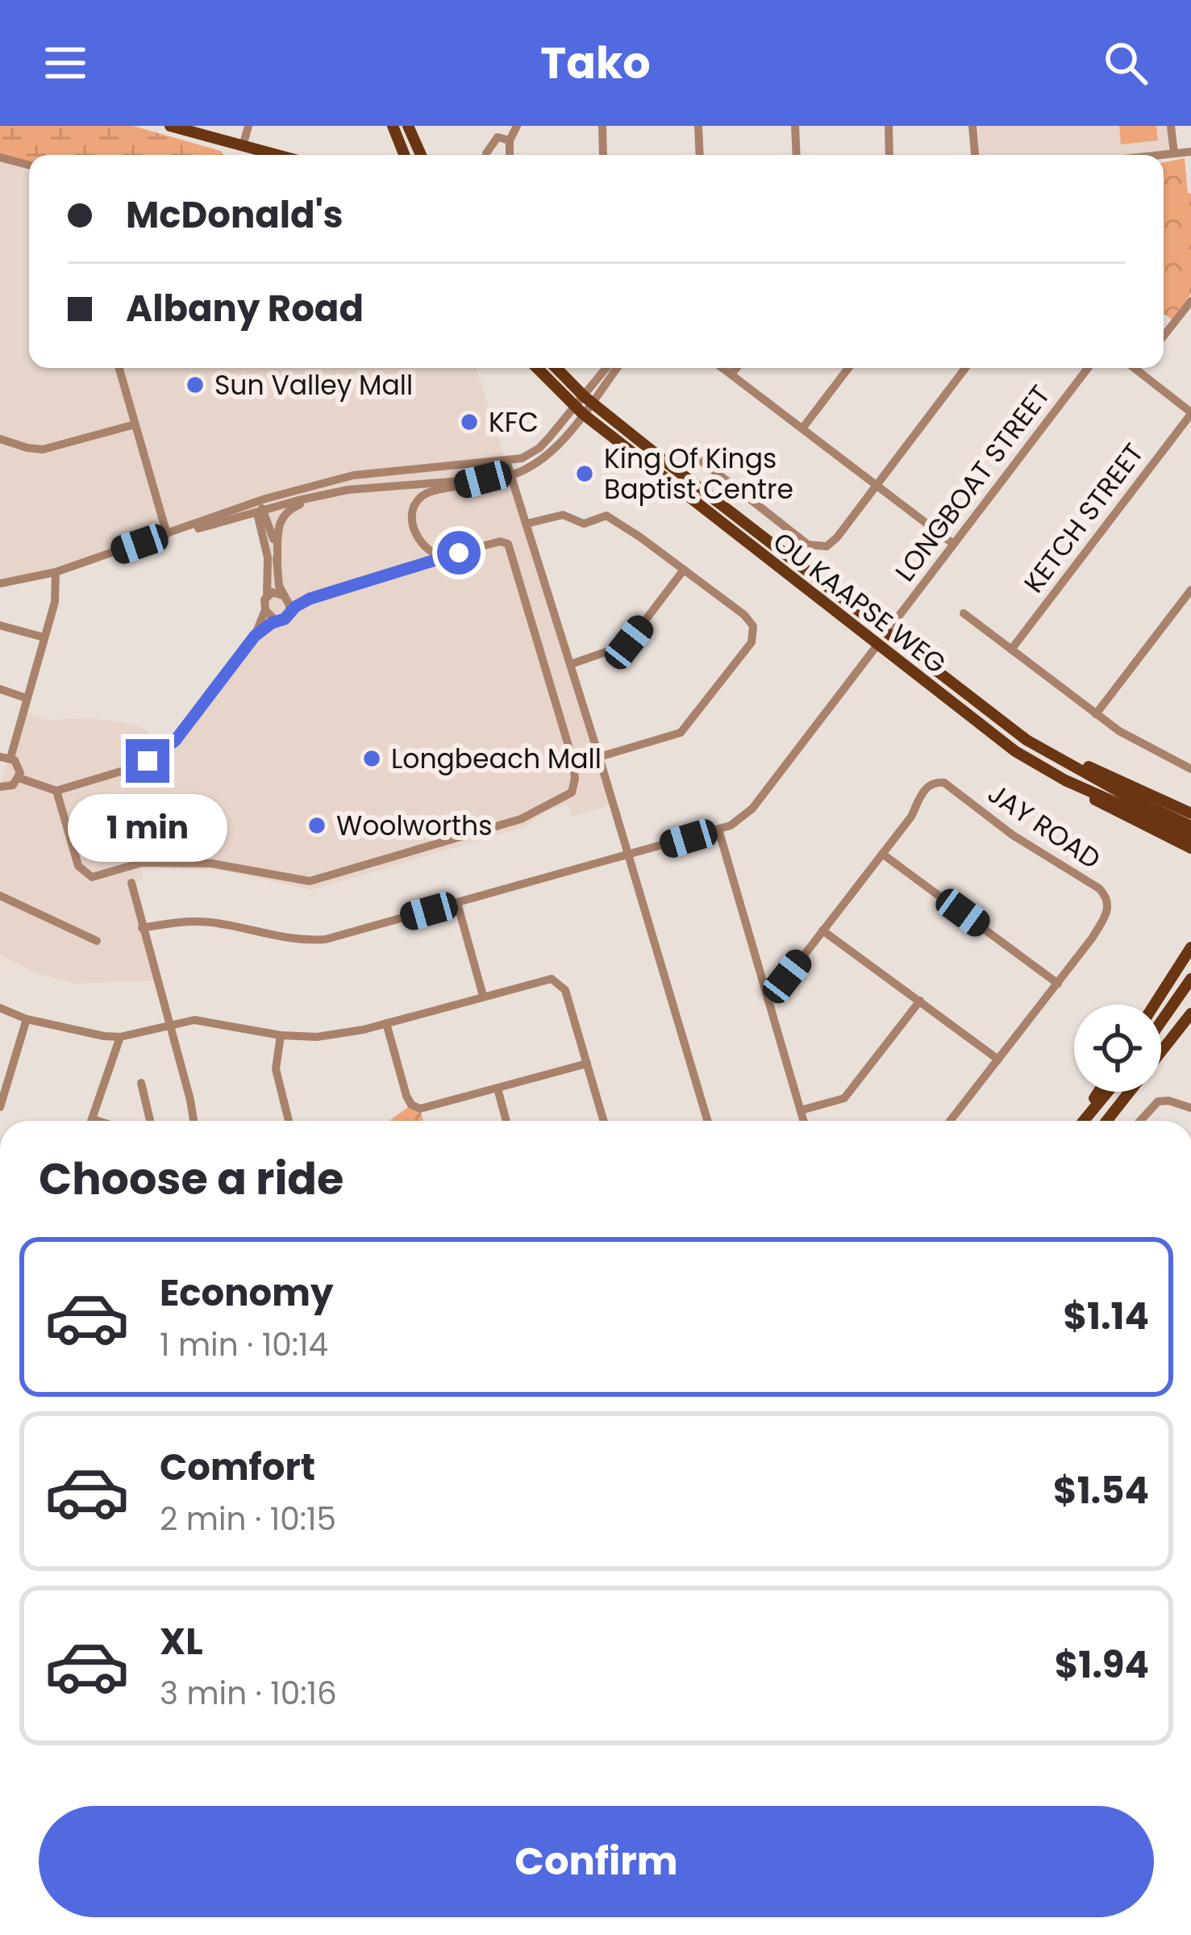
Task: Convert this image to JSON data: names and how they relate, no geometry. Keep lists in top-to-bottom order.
{
  "streets": {
    "main road": ["OU KAAPSE WEG"],
    "street": ["LONGBOAT STREET", "KETCH STREET", "JAY ROAD"]
  },
  "crossings": [
    ["LONGBOAT STREET", "OU KAAPSE WEG"]
  ],
  "places": [
    "Sun Valley Mall",
    "KFC",
    "King Of Kings Baptist Centre",
    "Longbeach Mall",
    "Woolworths"
  ],
  "page": {
    "header": "Tako",
    "banner": ["McDonald's", "Albany Road"],
    "bubble": "1 min",
    "heading": "Choose a ride",
    "list": [
      {
        "name": "Economy",
        "note": "1 min · 10:14",
        "value": "$1.14"
      },
      {
        "name": "Comfort",
        "note": "2 min · 10:15",
        "value": "$1.54"
      },
      {
        "name": "XL",
        "note": "3 min · 10:16",
        "value": "$1.94"
      }
    ],
    "buttons": "Confirm"
  }
}
